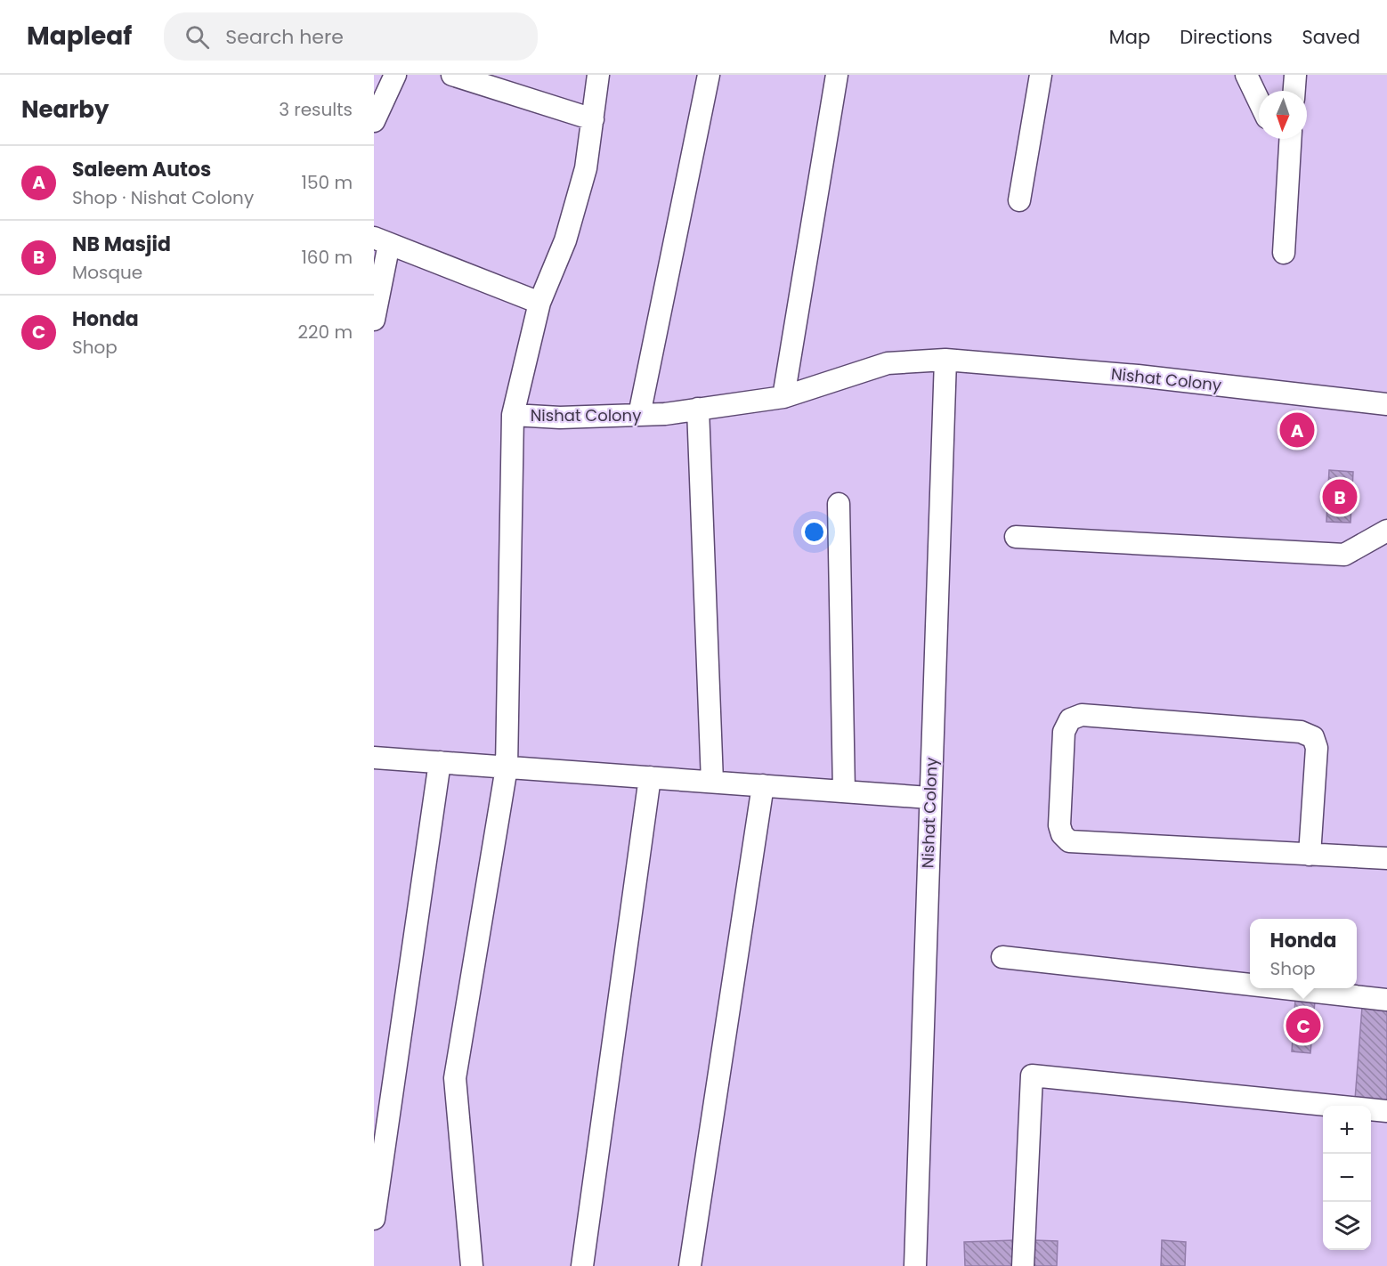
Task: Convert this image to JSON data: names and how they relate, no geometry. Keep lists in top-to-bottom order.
{
  "streets": {
    "street": ["Nishat Colony"]
  },
  "north": "bottom",
  "page": {
    "header": "Mapleaf",
    "search": "Search here",
    "nav": ["Map", "Directions", "Saved"],
    "heading": ["Nearby", "3 results"],
    "list": [
      {
        "mark": "A",
        "name": "Saleem Autos",
        "note": "Shop · Nishat Colony",
        "value": "150 m"
      },
      {
        "mark": "B",
        "name": "NB Masjid",
        "note": "Mosque",
        "value": "160 m"
      },
      {
        "mark": "C",
        "name": "Honda",
        "note": "Shop",
        "value": "220 m"
      }
    ],
    "pins": ["A", "B", "C"],
    "popup": ["Honda", "Shop"],
    "map_buttons": ["+", "−"]
  }
}
